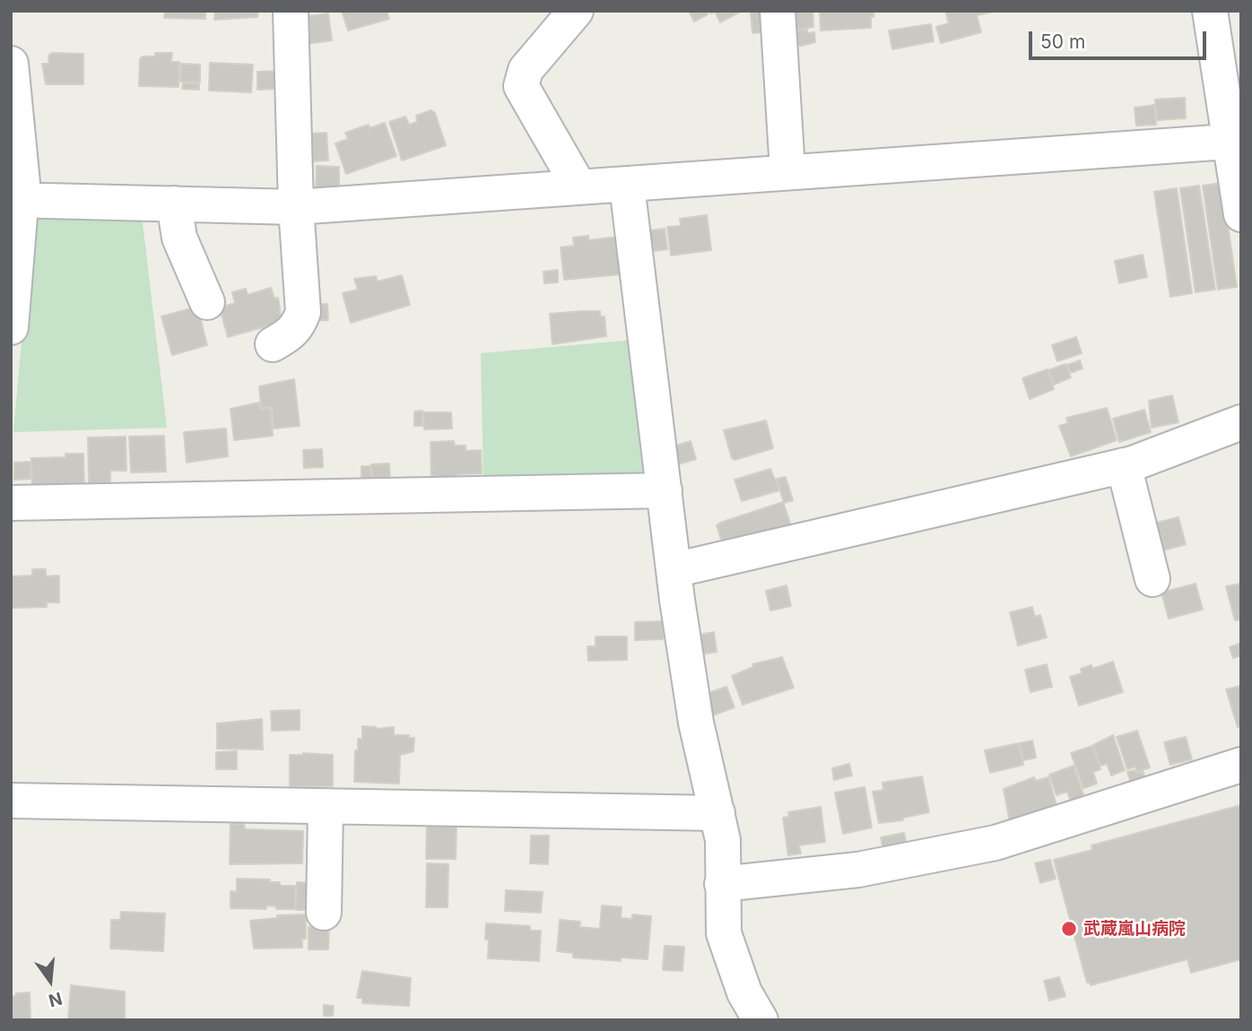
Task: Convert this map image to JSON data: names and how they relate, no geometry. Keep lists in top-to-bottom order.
{
  "places": ["武蔵嵐山病院"],
  "scale_bar": "50 m",
  "north": "bottom"
}
